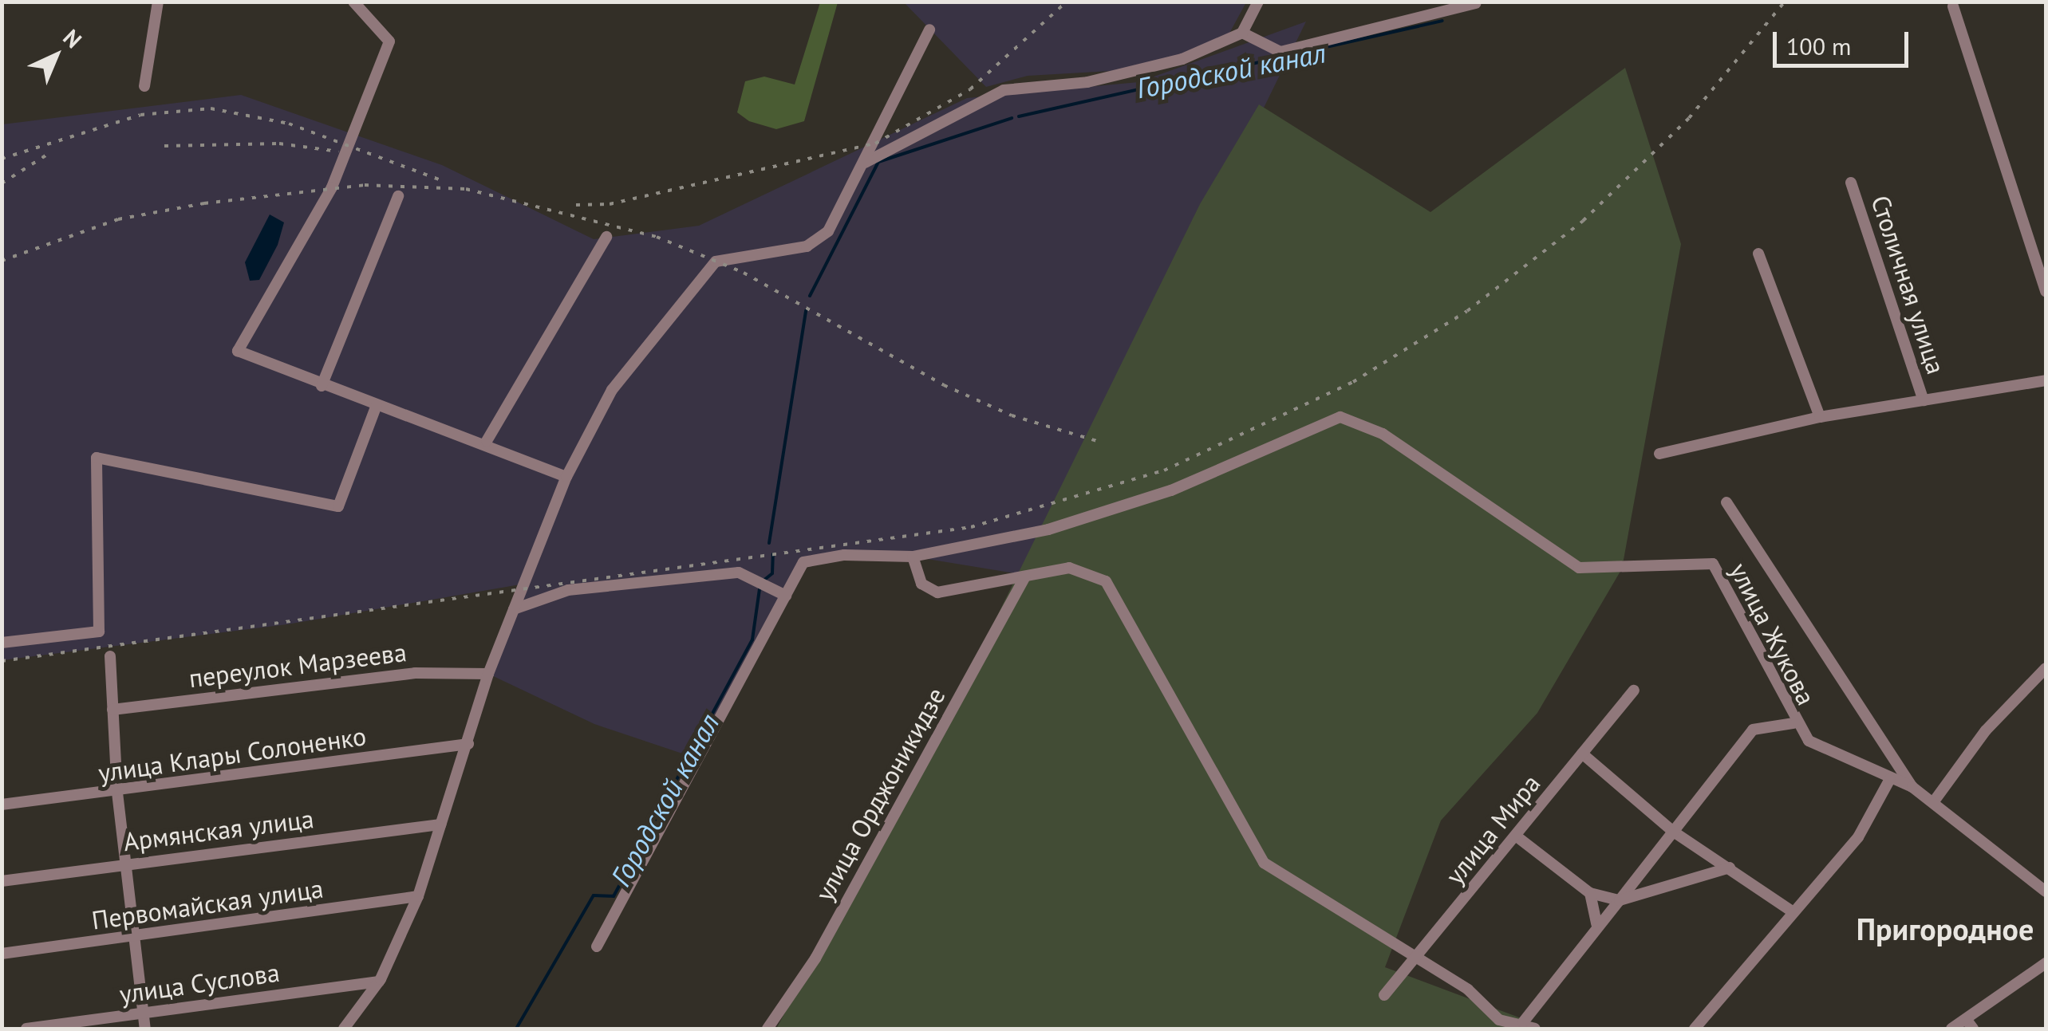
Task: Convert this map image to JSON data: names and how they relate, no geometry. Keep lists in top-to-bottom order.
{
  "streets": {
    "street": [
      "Столичная улица",
      "улица Жукова",
      "переулок Марзеева",
      "улица Клары Солоненко",
      "улица Орджоникидзе",
      "улица Мира",
      "Армянская улица",
      "Первомайская улица",
      "улица Суслова"
    ]
  },
  "districts": ["Пригородное"],
  "water": ["Городской канал"],
  "scale_bar": "100 m",
  "north": "top right"
}
